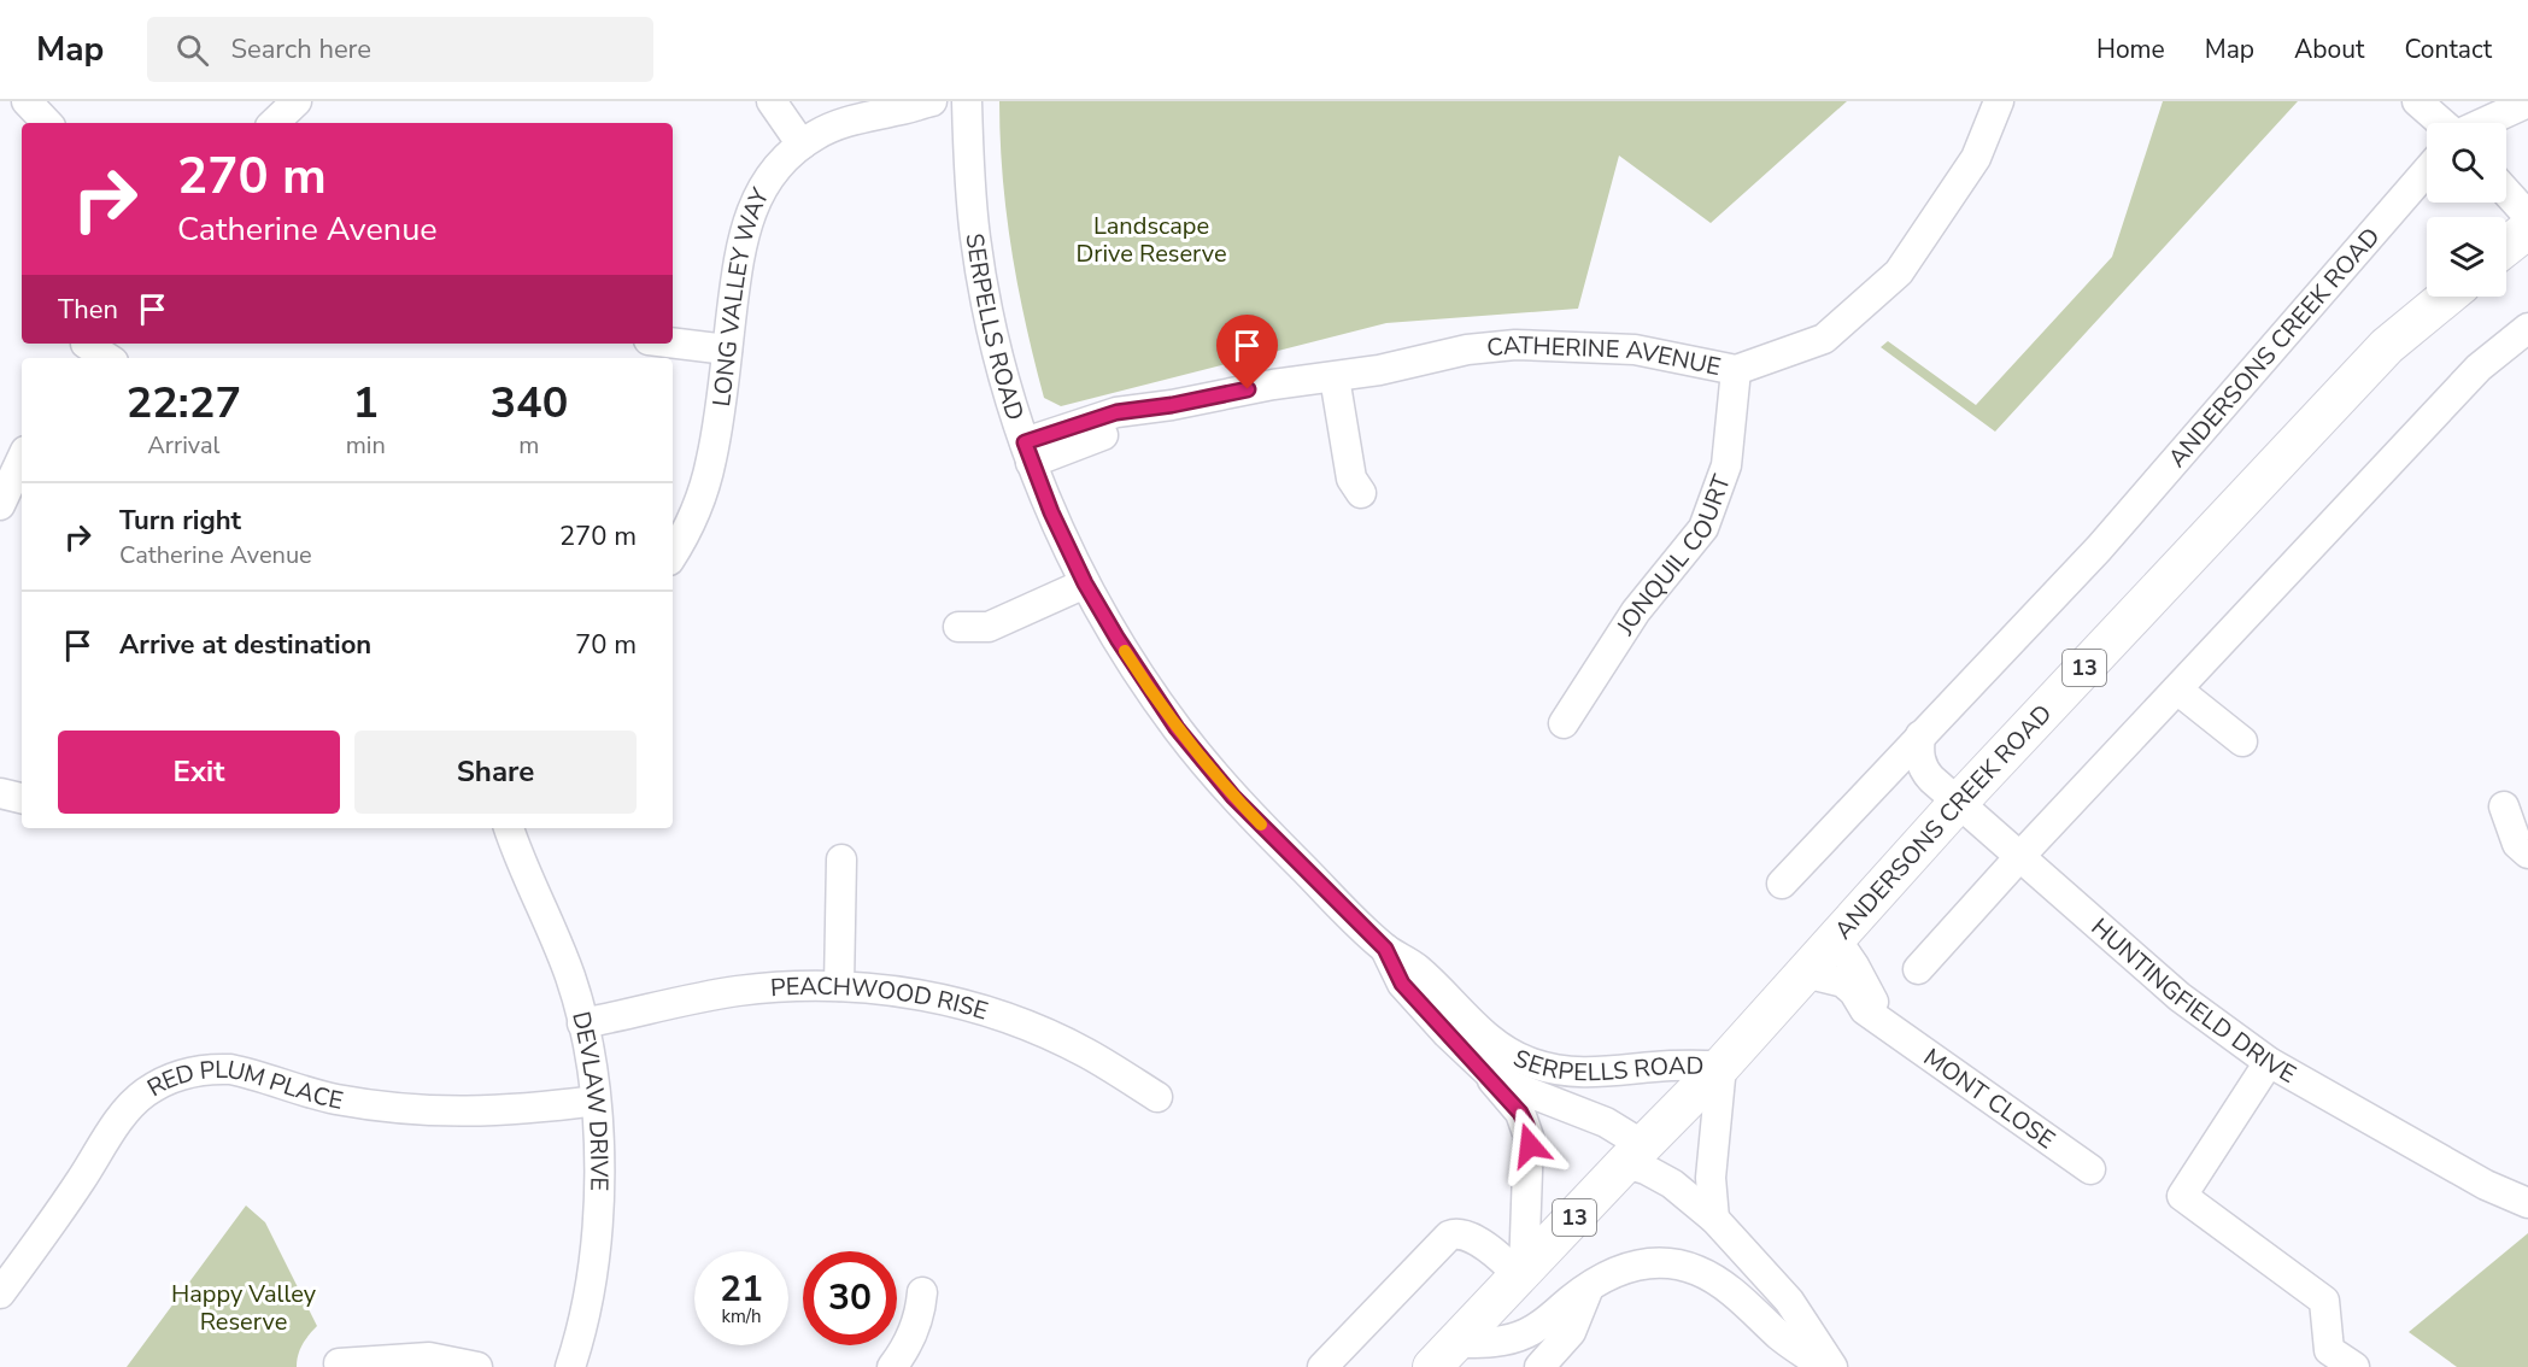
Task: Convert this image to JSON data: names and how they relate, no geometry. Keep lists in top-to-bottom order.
{
  "streets": {
    "main road": ["ANDERSONS CREEK ROAD", "13"],
    "street": [
      "LONG VALLEY WAY",
      "SERPELLS ROAD",
      "CATHERINE AVENUE",
      "JONQUIL COURT",
      "HUNTINGFIELD DRIVE",
      "PEACHWOOD RISE",
      "MONT CLOSE",
      "RED PLUM PLACE",
      "DEVLAW DRIVE"
    ]
  },
  "crossings": [
    ["LONG VALLEY WAY", "SERPELLS ROAD"],
    ["SERPELLS ROAD", "ANDERSONS CREEK ROAD"],
    ["SERPELLS ROAD", "CATHERINE AVENUE"],
    ["ANDERSONS CREEK ROAD", "HUNTINGFIELD DRIVE"],
    ["ANDERSONS CREEK ROAD", "MONT CLOSE"],
    ["CATHERINE AVENUE", "JONQUIL COURT"],
    ["PEACHWOOD RISE", "DEVLAW DRIVE"],
    ["RED PLUM PLACE", "DEVLAW DRIVE"]
  ],
  "parks": ["Landscape Drive Reserve", "Happy Valley Reserve"],
  "page": {
    "header": "Map",
    "search": "Search here",
    "nav": [
      "Home",
      "Map",
      "About",
      "Contact"
    ],
    "turn": ["270 m", "Catherine Avenue"],
    "then": "Then",
    "eta": [
      "22:27",
      "Arrival",
      "1",
      "min",
      "340",
      "m"
    ],
    "list": [
      {
        "name": "Turn right",
        "note": "Catherine Avenue",
        "value": "270 m"
      },
      {
        "name": "Arrive at destination",
        "value": "70 m"
      }
    ],
    "buttons": ["Exit", "Share"],
    "speed": "21 km/h",
    "limit": "30"
  }
}
